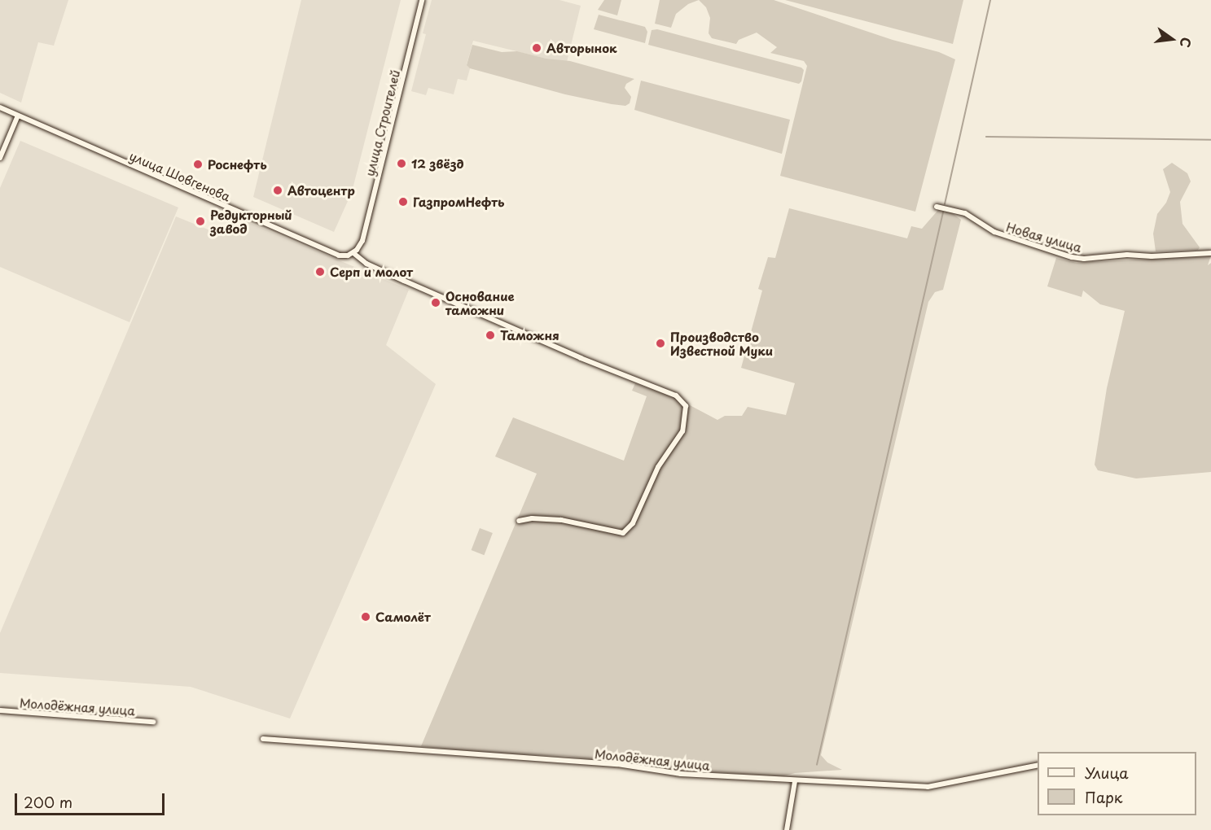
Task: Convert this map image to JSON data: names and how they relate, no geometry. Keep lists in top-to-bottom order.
{
  "streets": {
    "street": [
      "улица Строителей",
      "улица Шовгенова",
      "Новая улица",
      "Молодёжная улица"
    ]
  },
  "crossings": [
    ["улица Строителей", "улица Шовгенова"]
  ],
  "places": [
    "Авторынок",
    "12 звёзд",
    "Роснефть",
    "Автоцентр",
    "ГазпромНефть",
    "Редукторный завод",
    "Серп и молот",
    "Основание таможни",
    "Таможня",
    "Производство Известной Муки",
    "Самолёт"
  ],
  "legend": ["Улица", "Парк"],
  "scale_bar": "200 m",
  "north": "right"
}
